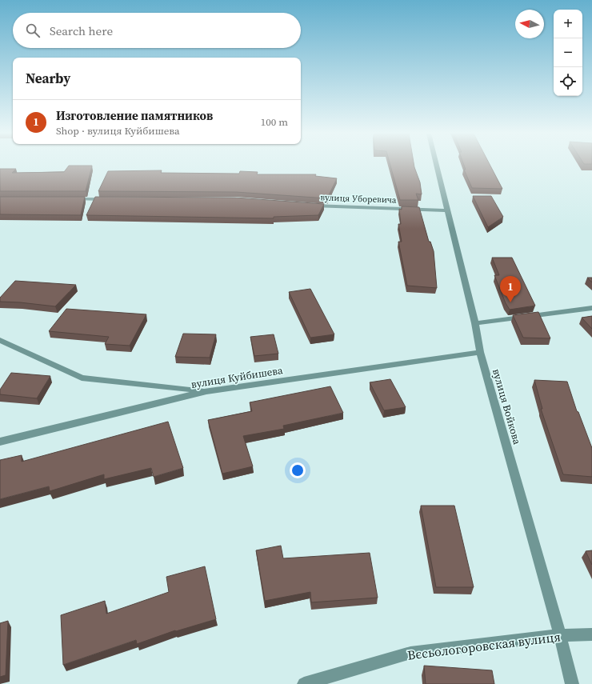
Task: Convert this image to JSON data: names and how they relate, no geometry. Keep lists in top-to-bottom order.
{
  "streets": {
    "street": [
      "вулиця Уборевича",
      "вулиця Куйбишева",
      "вулиця Войкова",
      "Вєсьологоровская вулиця"
    ]
  },
  "crossings": [
    ["вулиця Уборевича", "вулиця Войкова"],
    ["вулиця Куйбишева", "вулиця Войкова"],
    ["вулиця Войкова", "Вєсьологоровская вулиця"]
  ],
  "north": "left",
  "page": {
    "map_buttons": ["+", "−"],
    "search": "Search here",
    "heading": "Nearby",
    "list": [
      {
        "mark": "1",
        "name": "Изготовление памятников",
        "note": "Shop · вулиця Куйбишева",
        "value": "100 m"
      }
    ],
    "pins": "1"
  }
}
